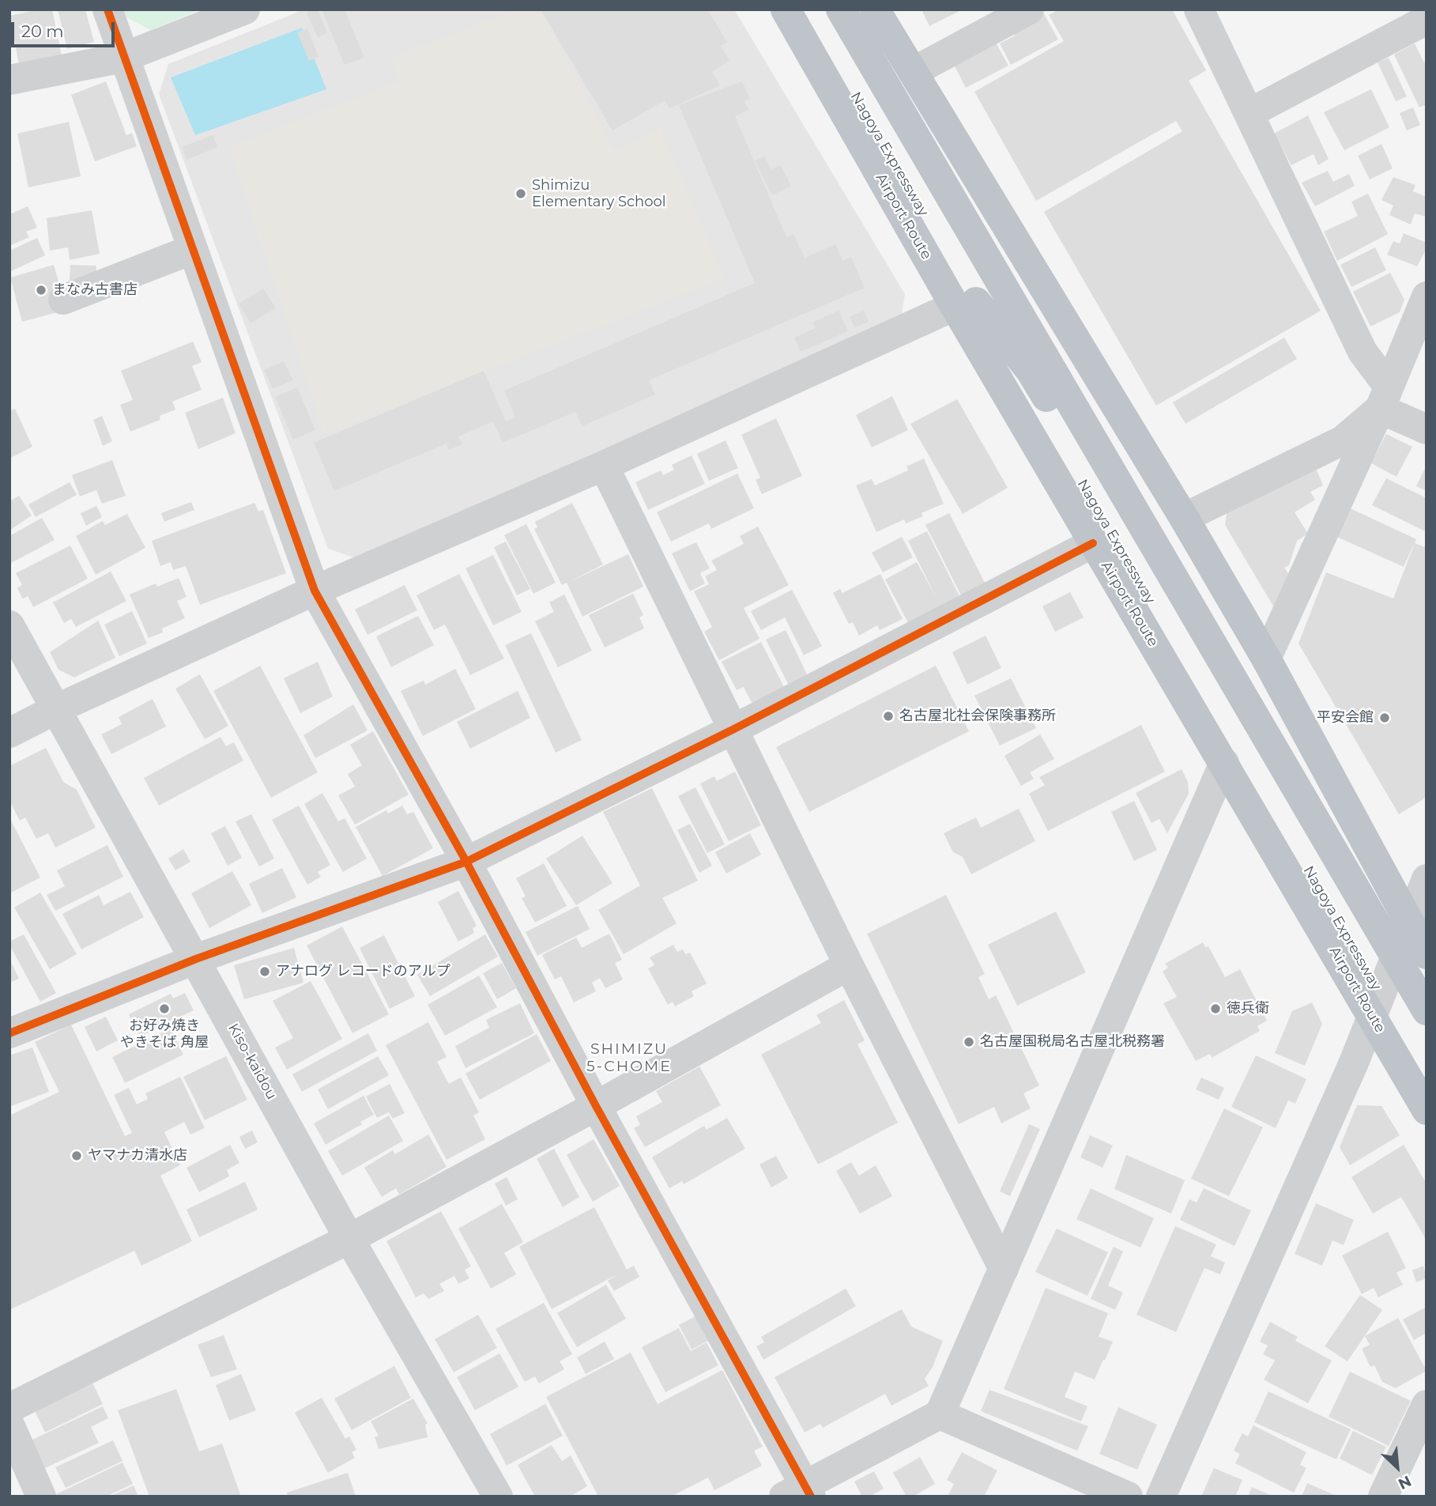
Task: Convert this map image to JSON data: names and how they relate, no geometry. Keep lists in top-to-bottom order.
{
  "streets": {
    "highway": ["Nagoya Expressway", "Airport Route"],
    "street": ["Kiso-kaidou"]
  },
  "crossings": [
    ["Nagoya Expressway", "Airport Route"]
  ],
  "districts": ["SHIMIZU 5-CHOME"],
  "places": [
    "Shimizu Elementary School",
    "まなみ古書店",
    "名古屋北社会保険事務所",
    "平安会館",
    "アナログ レコードのアルプ",
    "お好み焼き やきそば 角屋",
    "徳兵衛",
    "名古屋国税局名古屋北税務署",
    "ヤマナカ清水店"
  ],
  "scale_bar": "20 m",
  "north": "bottom right"
}
